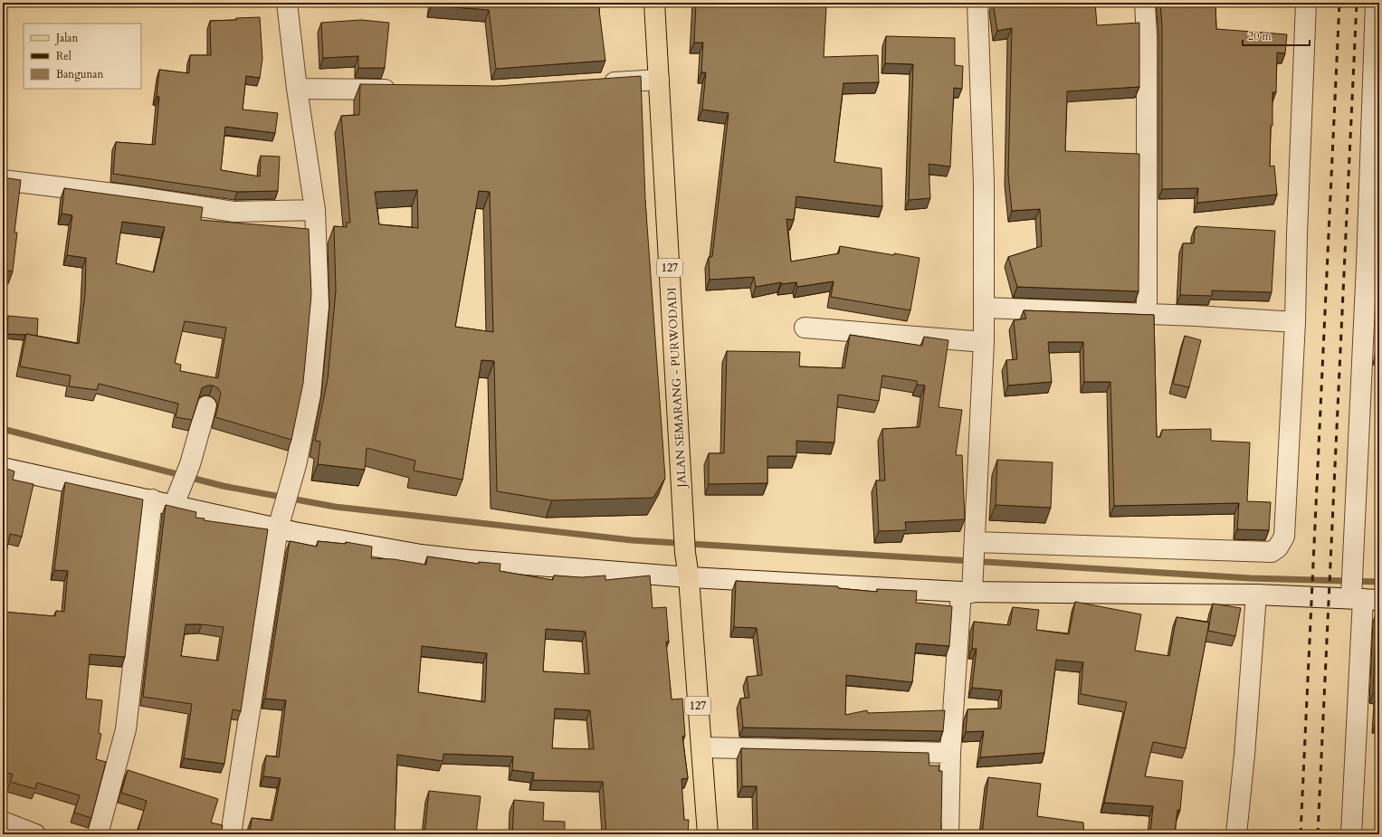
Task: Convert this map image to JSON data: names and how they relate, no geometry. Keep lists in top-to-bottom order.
{
  "streets": {
    "main road": ["127", "JALAN SEMARANG - PURWODADI"]
  },
  "crossings": [
    ["127", "JALAN SEMARANG - PURWODADI"]
  ],
  "legend": ["Jalan", "Rel", "Bangunan"],
  "scale_bar": "20 m"
}
